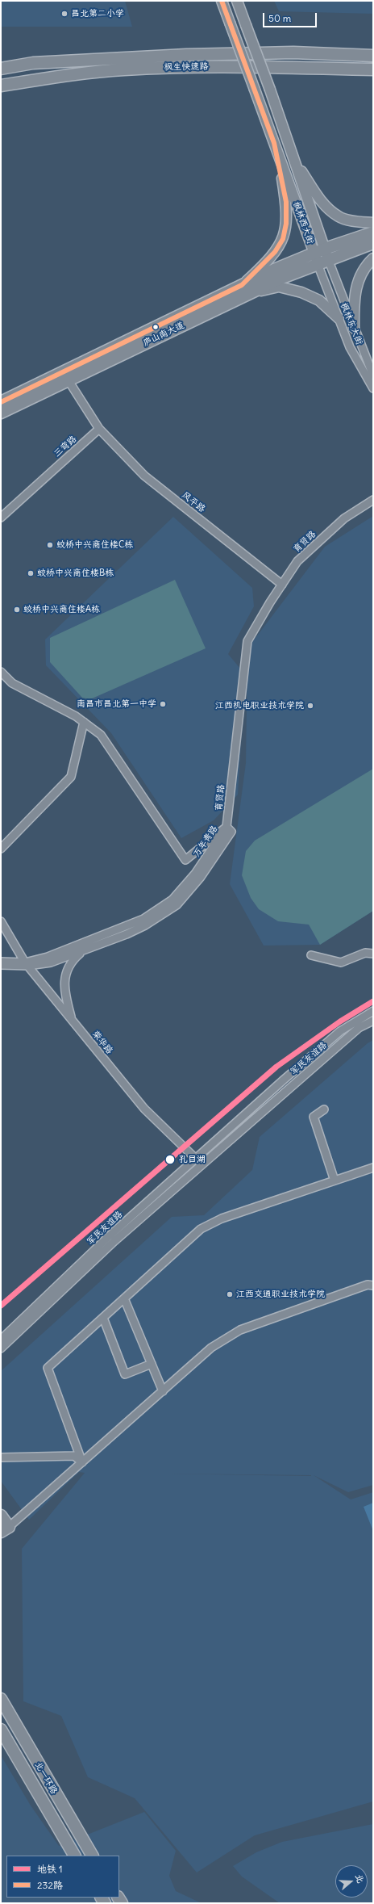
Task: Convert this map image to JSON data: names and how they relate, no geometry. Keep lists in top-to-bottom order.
{
  "streets": {
    "highway": ["枫生快速路", "庐山南大道", "北一环路"],
    "main road": ["枫林西大街"],
    "street": [
      "枫林东大街",
      "三弯路",
      "风平路",
      "育贤路",
      "万年青路",
      "荣华路",
      "军民友谊路"
    ]
  },
  "crossings": [
    ["枫林西大街", "枫林东大街"],
    ["枫林西大街", "庐山南大道"],
    ["枫林东大街", "庐山南大道"],
    ["三弯路", "风平路"],
    ["风平路", "育贤路"],
    ["育贤路", "万年青路"],
    ["万年青路", "荣华路"],
    ["荣华路", "军民友谊路"]
  ],
  "places": [
    "昌北第二小学",
    "蛟桥中兴商住楼C栋",
    "蛟桥中兴商住楼B栋",
    "蛟桥中兴商住楼A栋",
    "南昌市昌北第一中学",
    "江西机电职业技术学院",
    "孔目湖",
    "江西交通职业技术学院"
  ],
  "lines": ["transit line 232路", "metro line 1"],
  "legend": ["地铁 1", "232路"],
  "scale_bar": "50 m",
  "north": "right"
}
